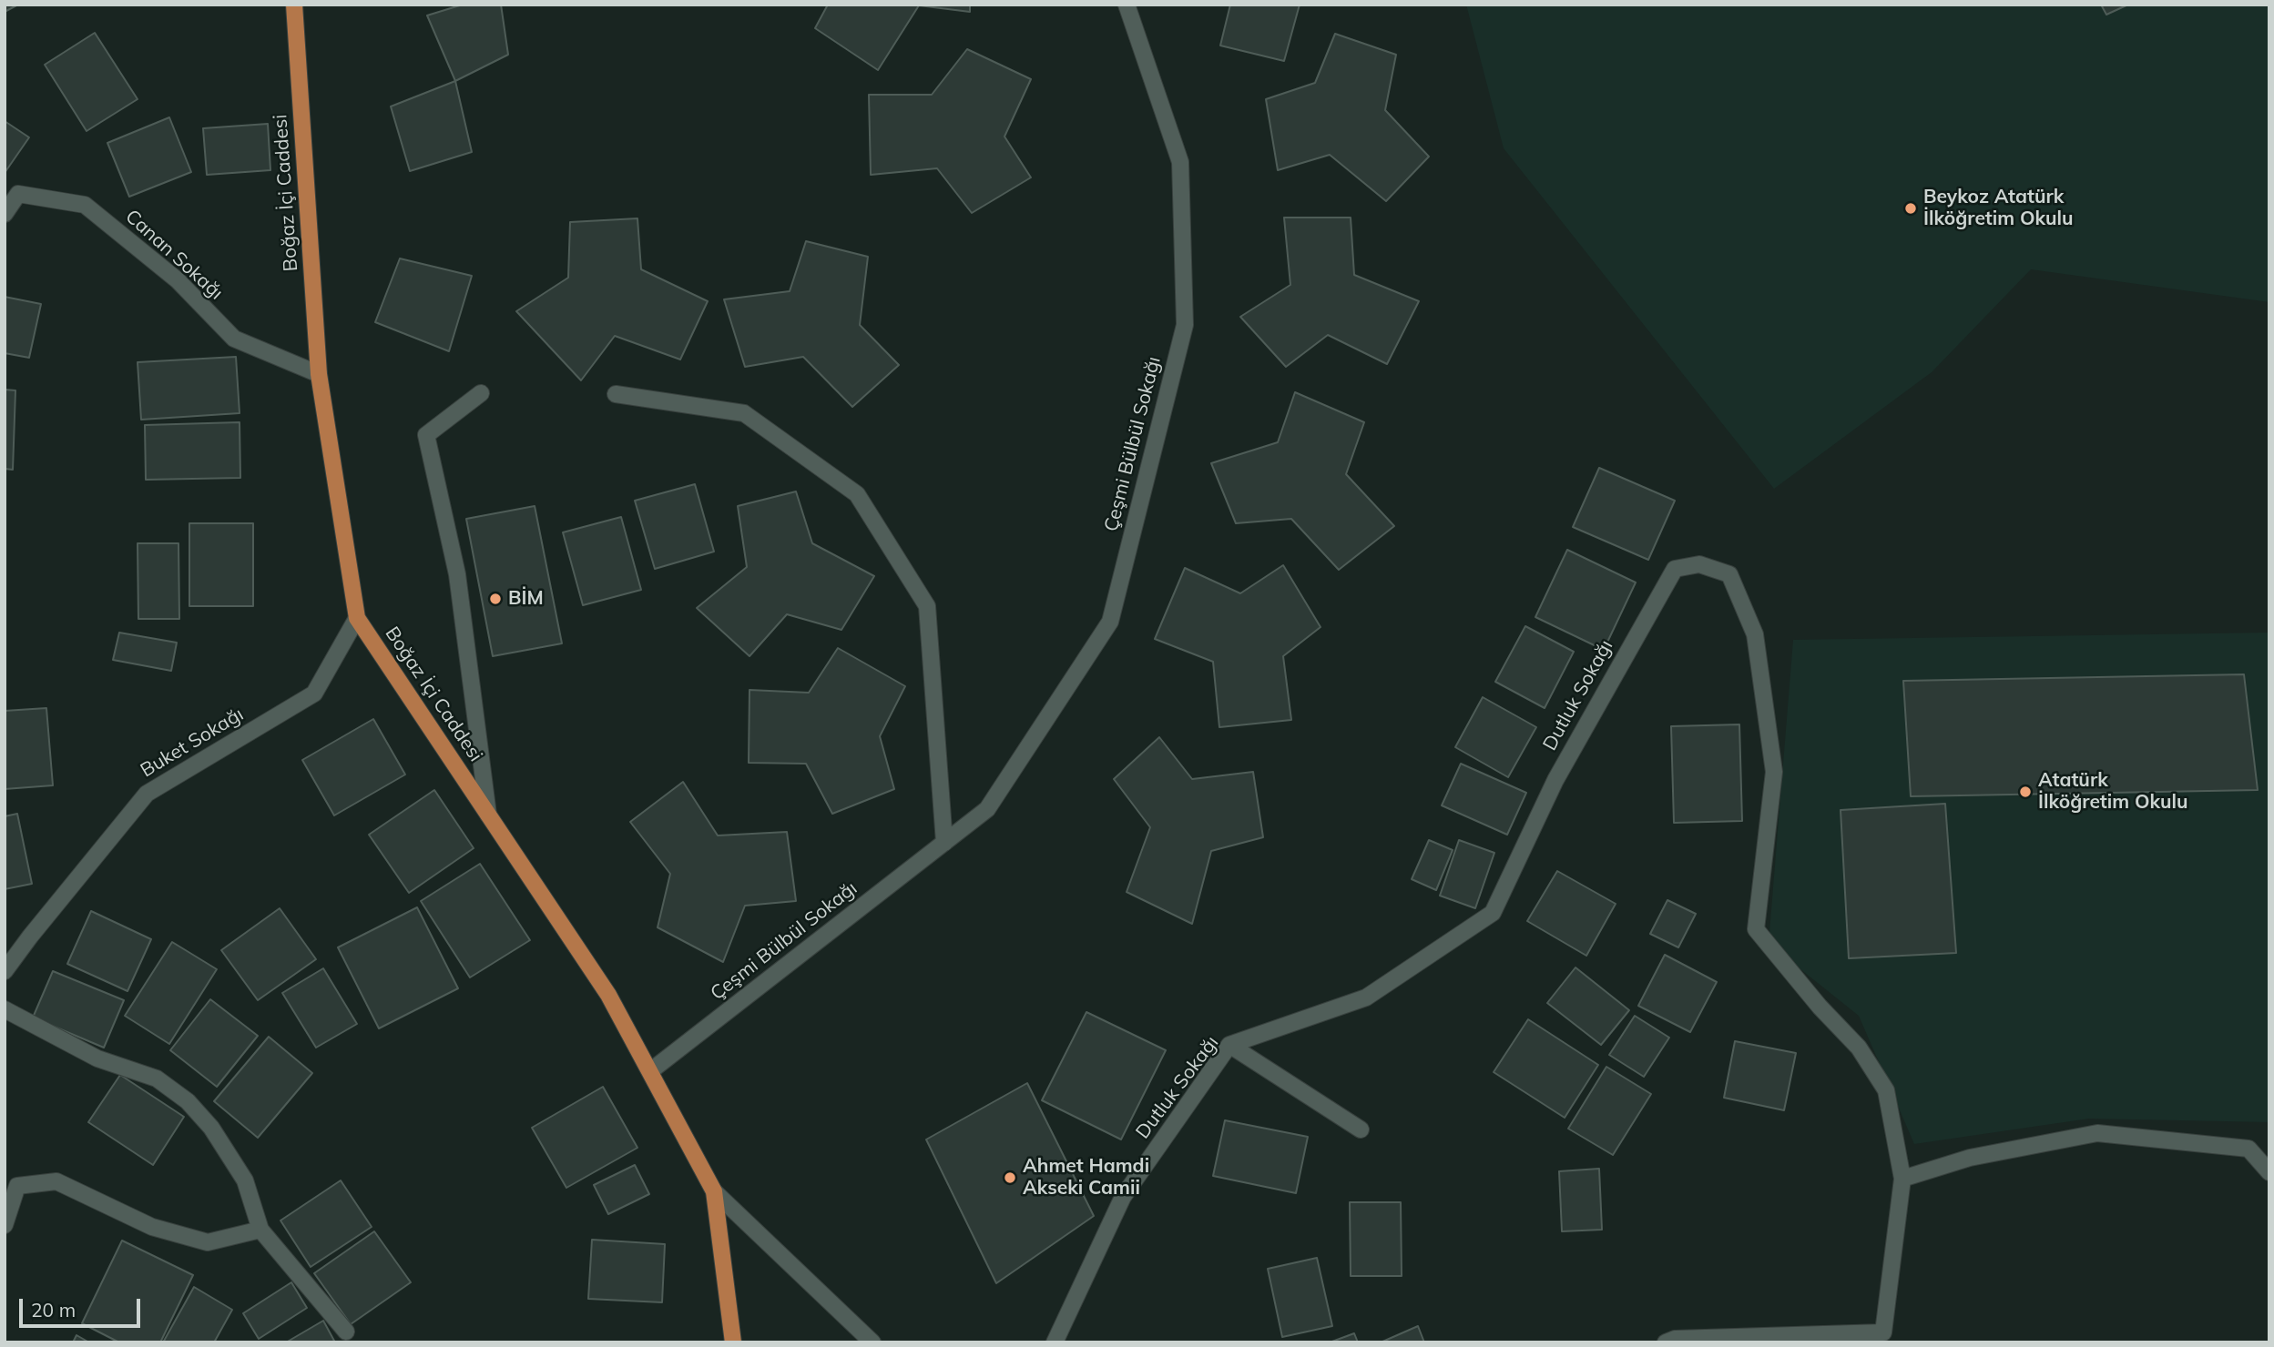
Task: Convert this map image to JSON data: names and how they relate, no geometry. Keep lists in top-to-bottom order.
{
  "streets": {
    "main road": ["Boğaz İçi Caddesi"],
    "street": [
      "Canan Sokağı",
      "Çeşmi Bülbül Sokağı",
      "Dutluk Sokağı",
      "Buket Sokağı"
    ]
  },
  "crossings": [
    ["Boğaz İçi Caddesi", "Canan Sokağı"],
    ["Boğaz İçi Caddesi", "Çeşmi Bülbül Sokağı"],
    ["Boğaz İçi Caddesi", "Buket Sokağı"]
  ],
  "places": [
    "Beykoz Atatürk İlköğretim Okulu",
    "BİM",
    "Atatürk İlköğretim Okulu",
    "Ahmet Hamdi Akseki Camii"
  ],
  "scale_bar": "20 m"
}
